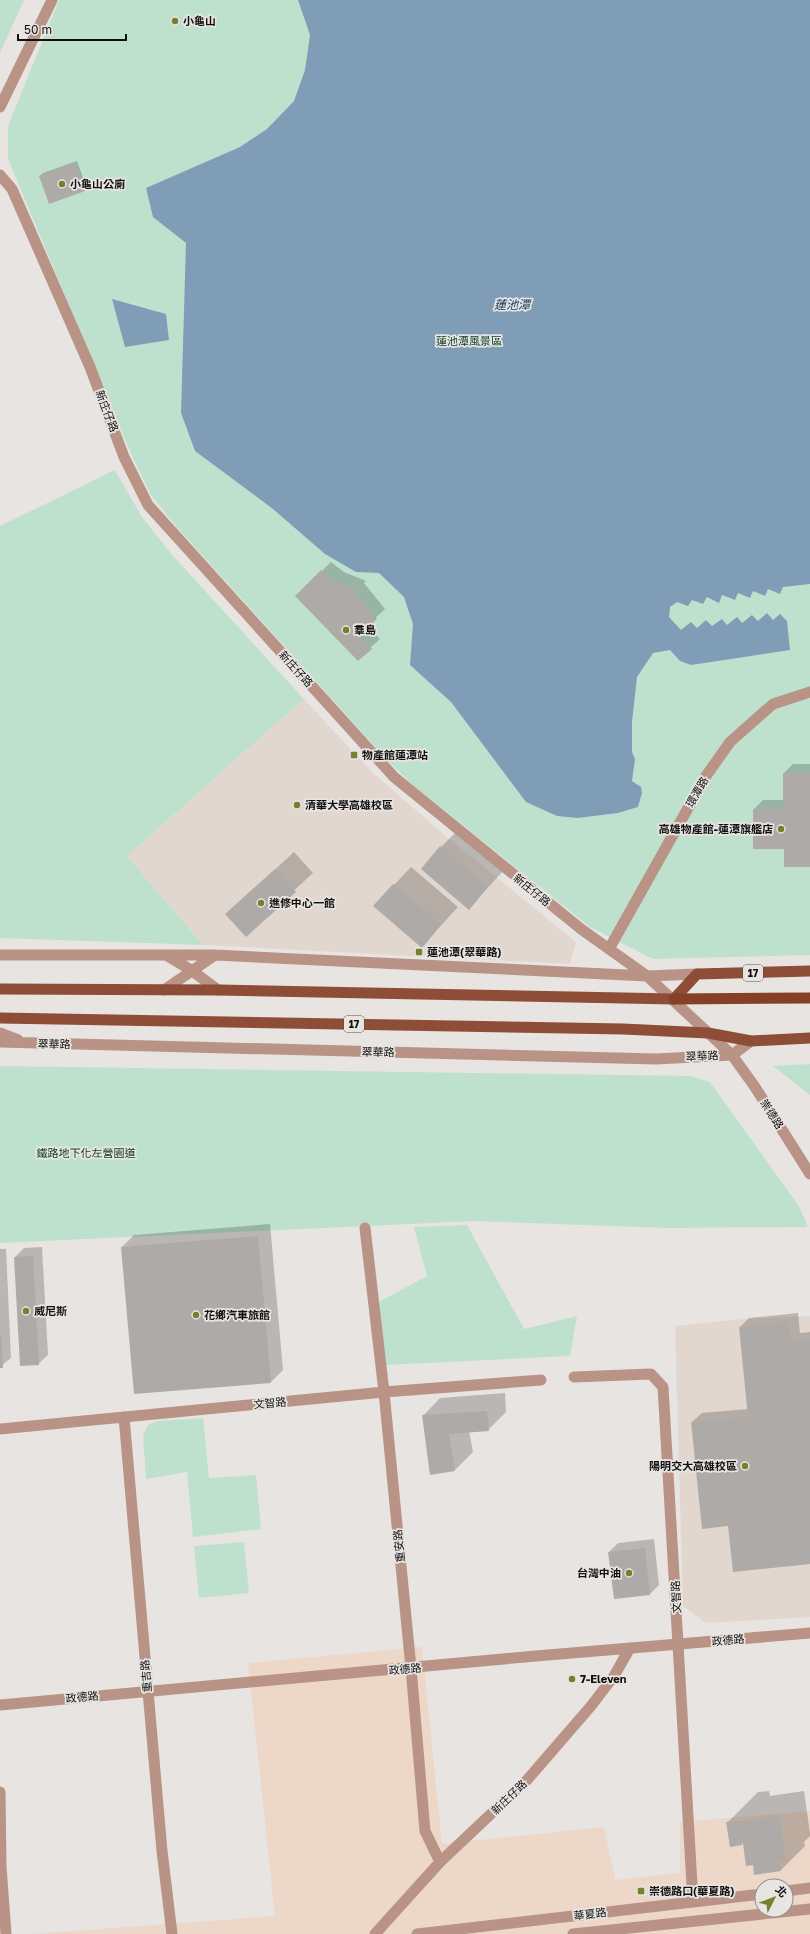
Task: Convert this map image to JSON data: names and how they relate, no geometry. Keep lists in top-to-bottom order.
{
  "streets": {
    "main road": ["17", "翠華路"],
    "street": [
      "新庄仔路",
      "環潭路",
      "崇德路",
      "文智路",
      "重安路",
      "政德路",
      "重吉路",
      "華夏路"
    ]
  },
  "crossings": [
    ["新庄仔路", "環潭路"],
    ["新庄仔路", "翠華路"],
    ["新庄仔路", "崇德路"],
    ["新庄仔路", "重安路"],
    ["新庄仔路", "政德路"],
    ["翠華路", "崇德路"],
    ["文智路", "重安路"],
    ["文智路", "政德路"],
    ["文智路", "重吉路"],
    ["文智路", "華夏路"],
    ["重安路", "政德路"],
    ["政德路", "重吉路"]
  ],
  "water": ["蓮池潭"],
  "parks": ["蓮池潭風景區", "鐵路地下化左營園道"],
  "places": {
    "other": [
      "小龜山",
      "小龜山公廁",
      "羣島",
      "清華大學高雄校區",
      "高雄物產館-蓮潭旗艦店",
      "進修中心一館",
      "威尼斯",
      "花鄉汽車旅館",
      "陽明交大高雄校區",
      "台灣中油",
      "7-Eleven"
    ],
    "transit": ["物產館蓮潭站", "蓮池潭(翠華路)", "崇德路口(華夏路)"]
  },
  "scale_bar": "50 m",
  "north": "top right"
}
